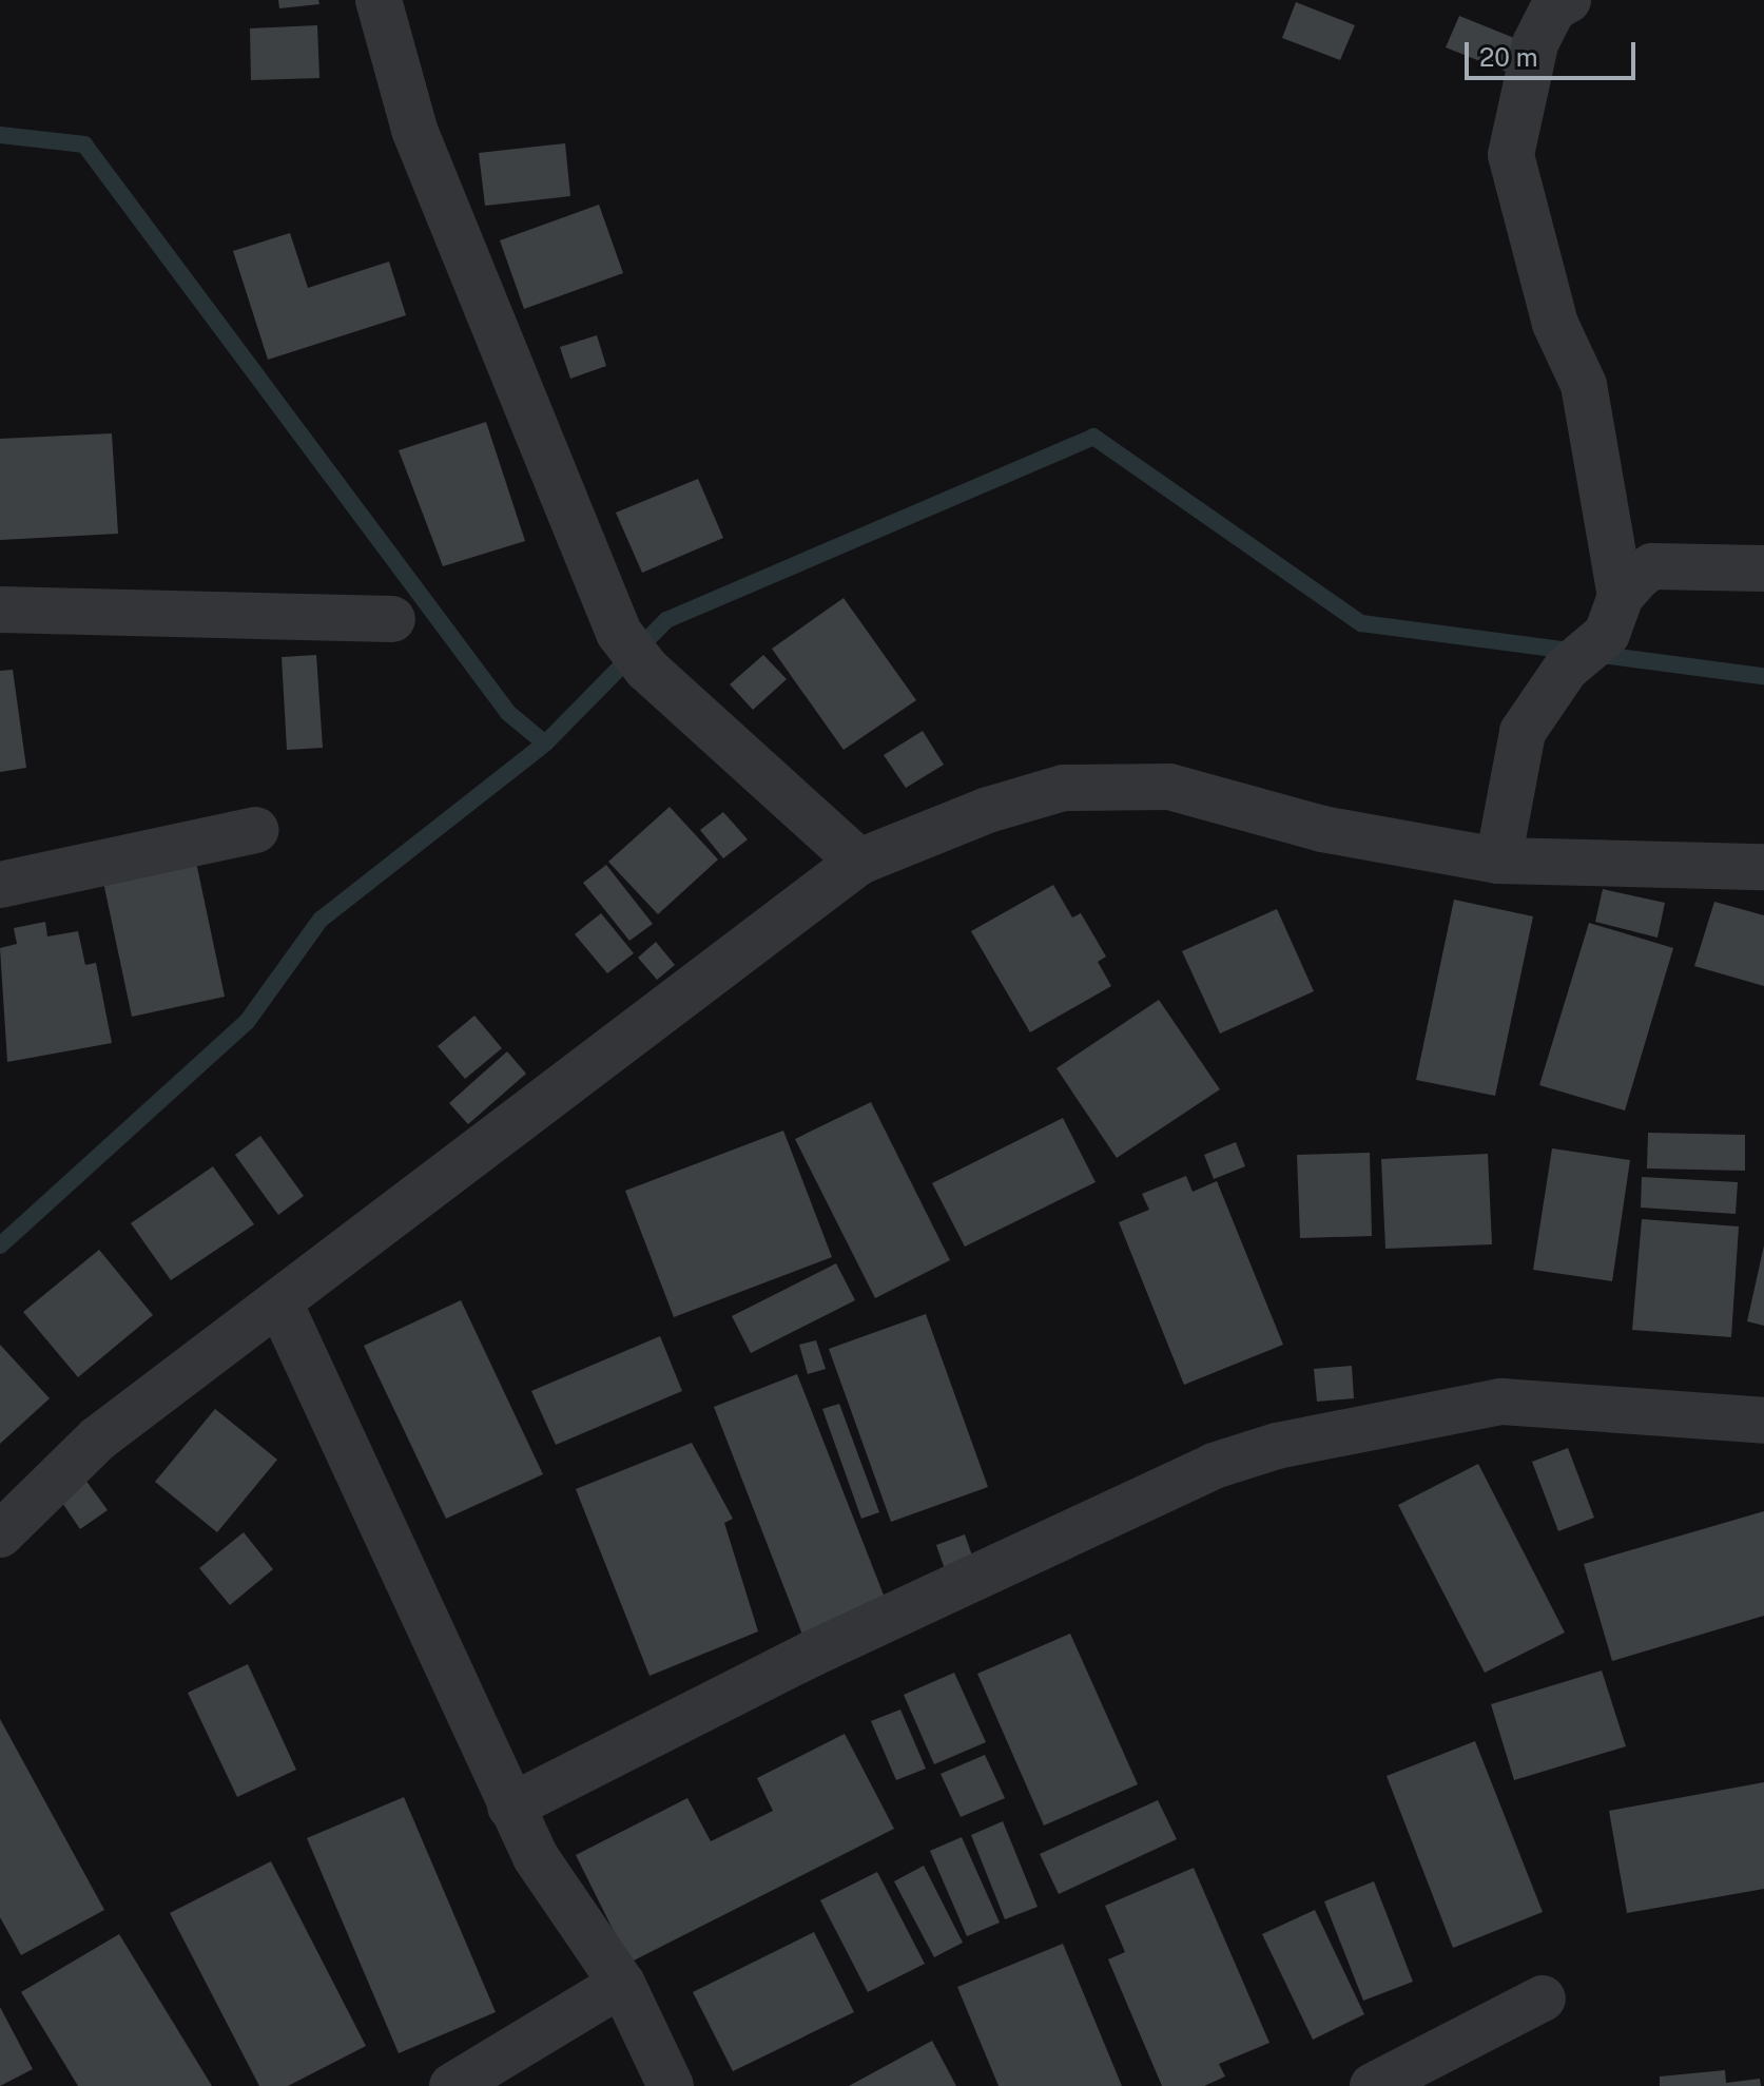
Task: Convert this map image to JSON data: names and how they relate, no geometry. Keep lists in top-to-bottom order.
{
  "scale_bar": "20 m"
}
